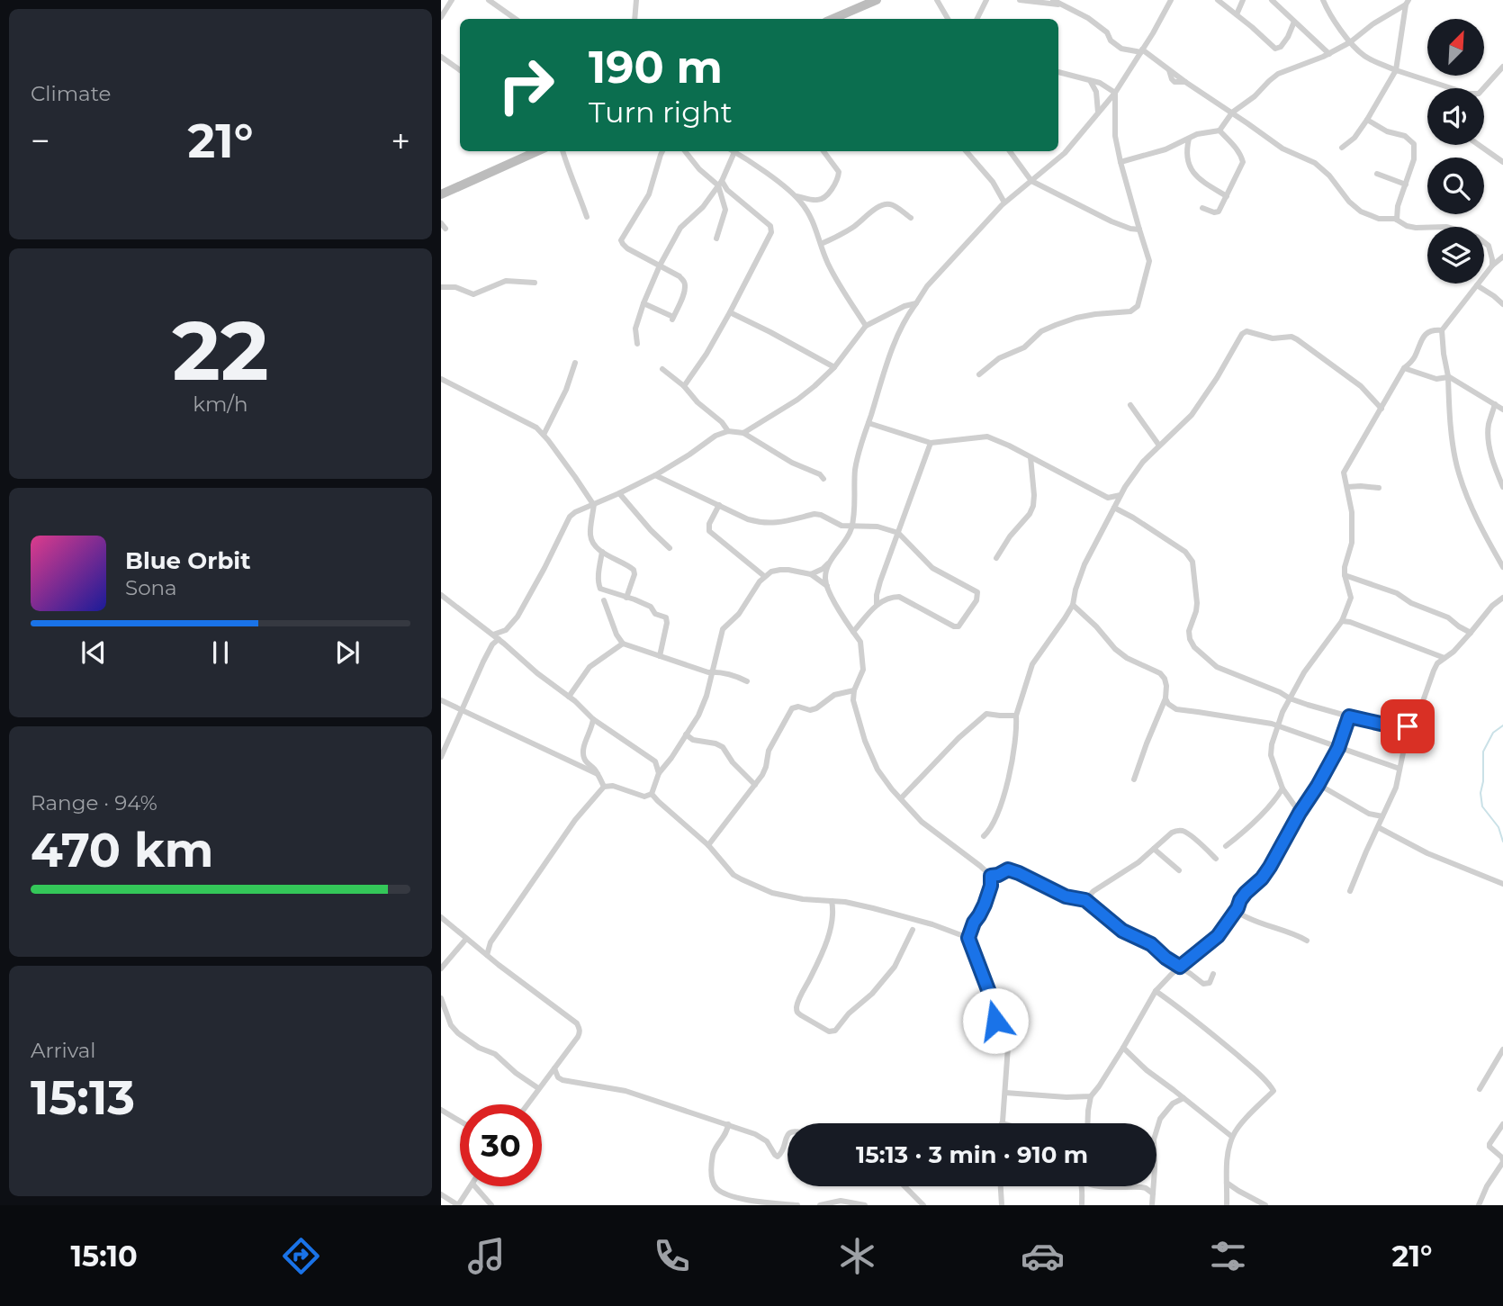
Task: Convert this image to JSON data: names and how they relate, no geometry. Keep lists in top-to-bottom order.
{
  "north": "top right",
  "page": {
    "tile": [
      "Climate",
      ["22", "km/h"],
      ["Range · 94%", "470 km"],
      ["Arrival", "15:13"]
    ],
    "turn": ["190 m", "Turn right"],
    "heat": ["−", "21°", "+"],
    "song": ["Blue Orbit", "Sona"],
    "limit": "30",
    "trip": "15:13 · 3 min · 910 m",
    "tabs": ["15:10", "21°"]
  }
}
